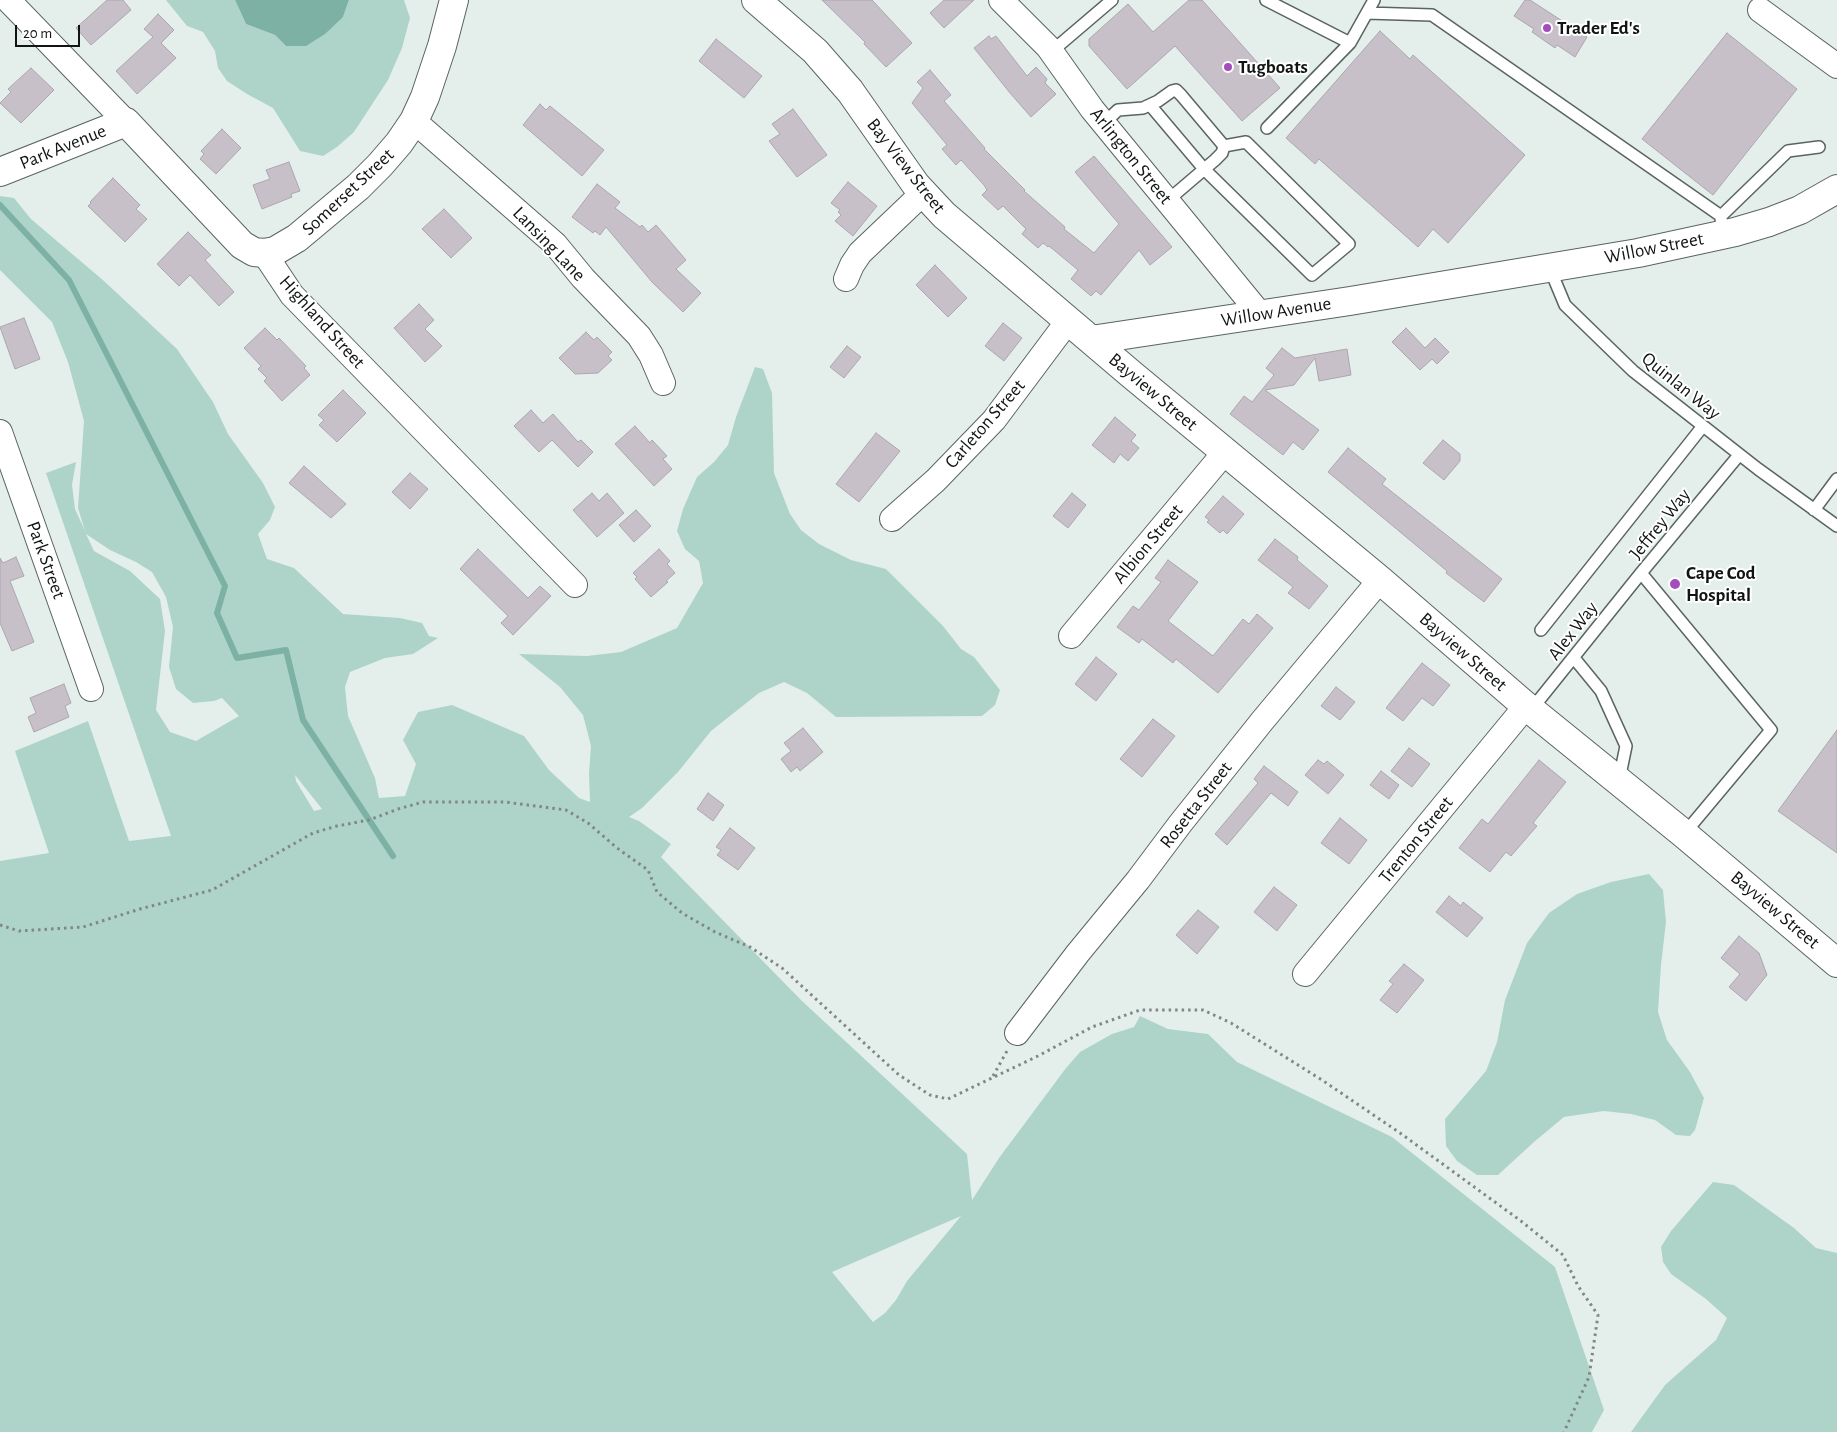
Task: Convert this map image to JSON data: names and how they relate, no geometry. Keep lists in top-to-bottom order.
{
  "streets": {
    "street": [
      "Park Avenue",
      "Arlington Street",
      "Bay View Street",
      "Somerset Street",
      "Lansing Lane",
      "Willow Street",
      "Willow Avenue",
      "Highland Street",
      "Bayview Street",
      "Carleton Street",
      "Albion Street",
      "Park Street",
      "Rosetta Street",
      "Trenton Street"
    ],
    "lane": ["Quinlan Way", "Jeffrey Way", "Alex Way"]
  },
  "crossings": [
    ["Arlington Street", "Willow Avenue"],
    ["Bay View Street", "Willow Avenue"],
    ["Bay View Street", "Bayview Street"],
    ["Bay View Street", "Carleton Street"],
    ["Somerset Street", "Lansing Lane"],
    ["Somerset Street", "Highland Street"],
    ["Willow Street", "Willow Avenue"],
    ["Willow Street", "Quinlan Way"],
    ["Willow Avenue", "Bayview Street"],
    ["Quinlan Way", "Jeffrey Way"],
    ["Bayview Street", "Jeffrey Way"],
    ["Bayview Street", "Albion Street"],
    ["Bayview Street", "Alex Way"],
    ["Bayview Street", "Rosetta Street"],
    ["Bayview Street", "Trenton Street"],
    ["Jeffrey Way", "Alex Way"],
    ["Alex Way", "Trenton Street"]
  ],
  "places": ["Trader Ed's", "Tugboats", "Cape Cod Hospital"],
  "scale_bar": "20 m"
}
